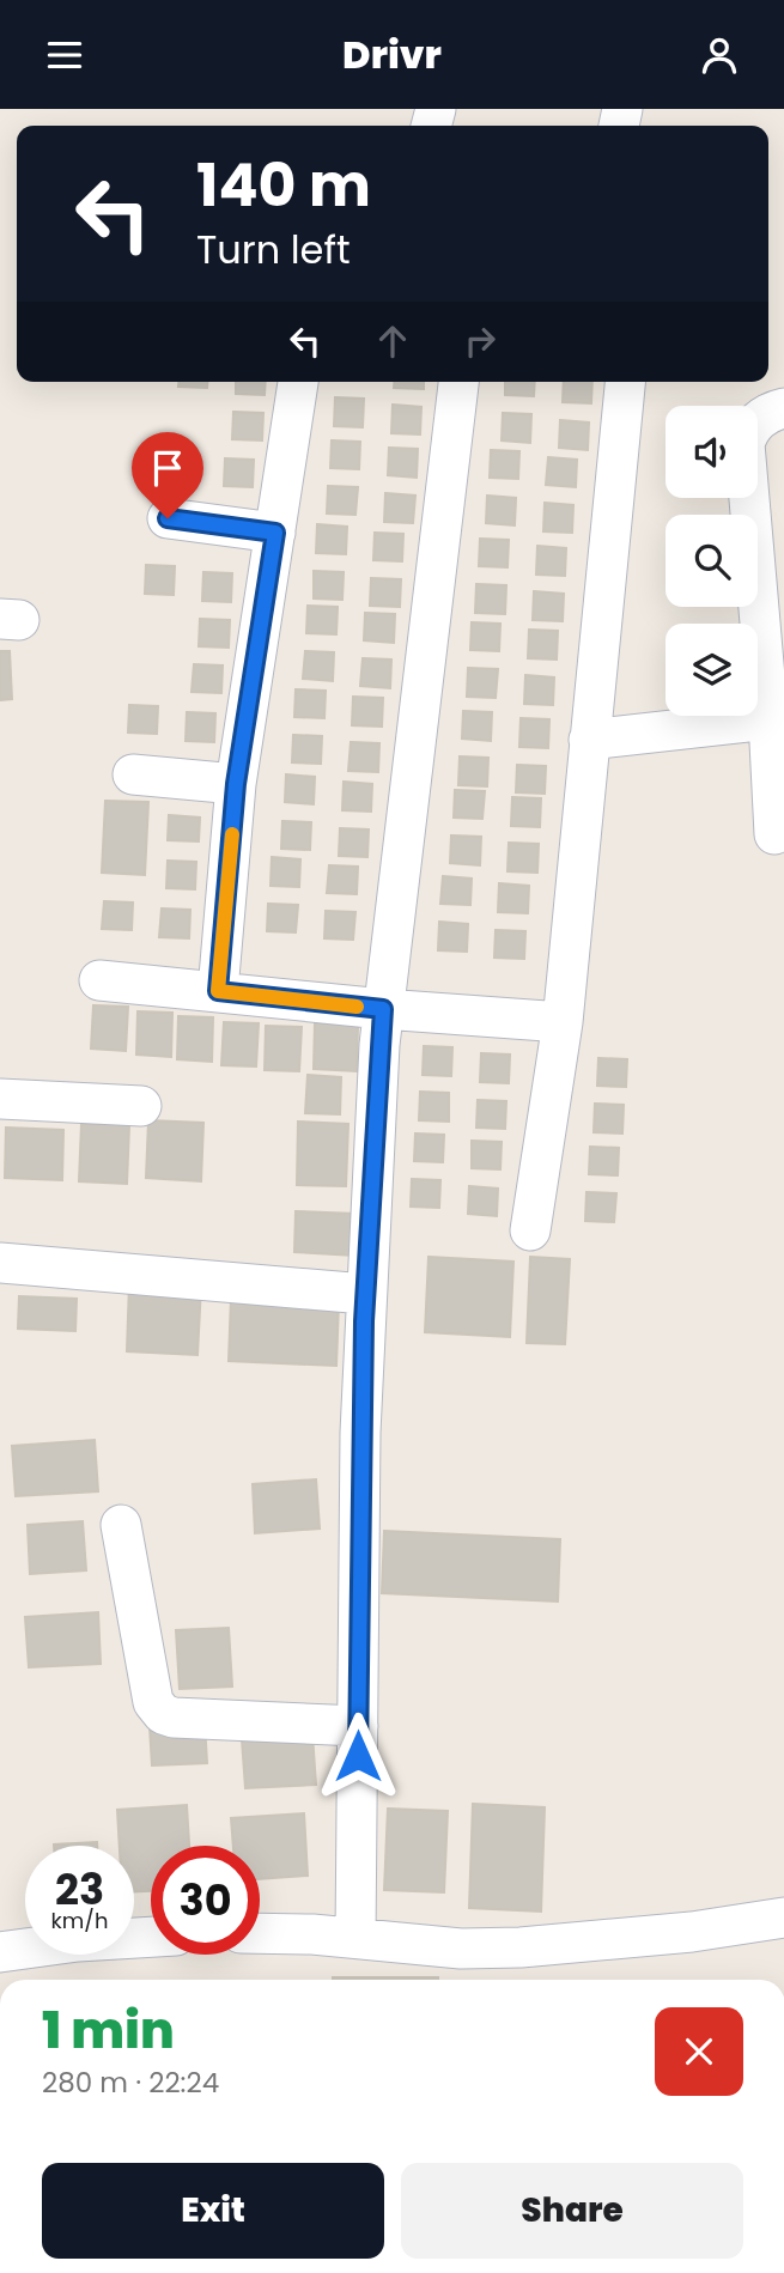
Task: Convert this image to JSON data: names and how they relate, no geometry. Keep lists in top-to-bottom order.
{
  "page": {
    "header": "Drivr",
    "turn": ["140 m", "Turn left"],
    "speed": "23 km/h",
    "limit": "30",
    "heading": ["1 min", "280 m · 22:24"],
    "buttons": ["Exit", "Share"]
  }
}
